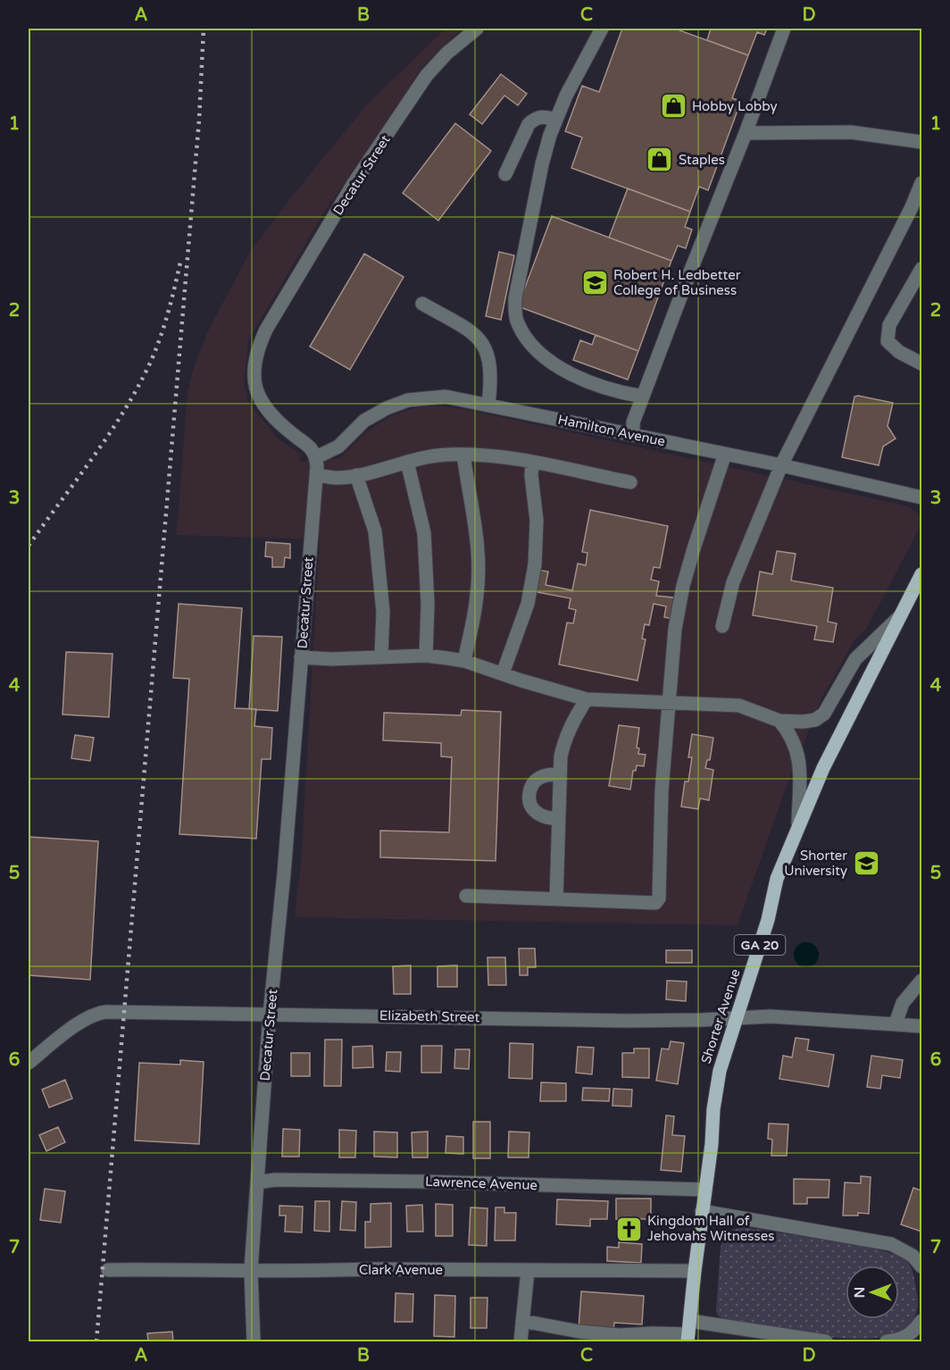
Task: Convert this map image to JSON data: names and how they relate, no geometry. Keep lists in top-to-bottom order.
{
  "streets": {
    "main road": ["GA 20", "Shorter Avenue"],
    "street": [
      "Decatur Street",
      "Hamilton Avenue",
      "Elizabeth Street",
      "Lawrence Avenue",
      "Clark Avenue"
    ]
  },
  "crossings": [
    ["Decatur Street", "Hamilton Avenue"],
    ["Decatur Street", "Elizabeth Street"],
    ["Decatur Street", "Lawrence Avenue"],
    ["Decatur Street", "Clark Avenue"],
    ["Elizabeth Street", "Shorter Avenue"],
    ["Shorter Avenue", "Lawrence Avenue"],
    ["Shorter Avenue", "Clark Avenue"]
  ],
  "places": {
    "shop": ["Hobby Lobby", "Staples"],
    "school or university": ["Robert H. Ledbetter College of Business", "Shorter University"],
    "church": ["Kingdom Hall of Jehovahs Witnesses"]
  },
  "north": "left",
  "grid": {
    "columns": [
      "A",
      "B",
      "C",
      "D"
    ],
    "rows": [
      "1",
      "2",
      "3",
      "4",
      "5",
      "6",
      "7"
    ]
  }
}
